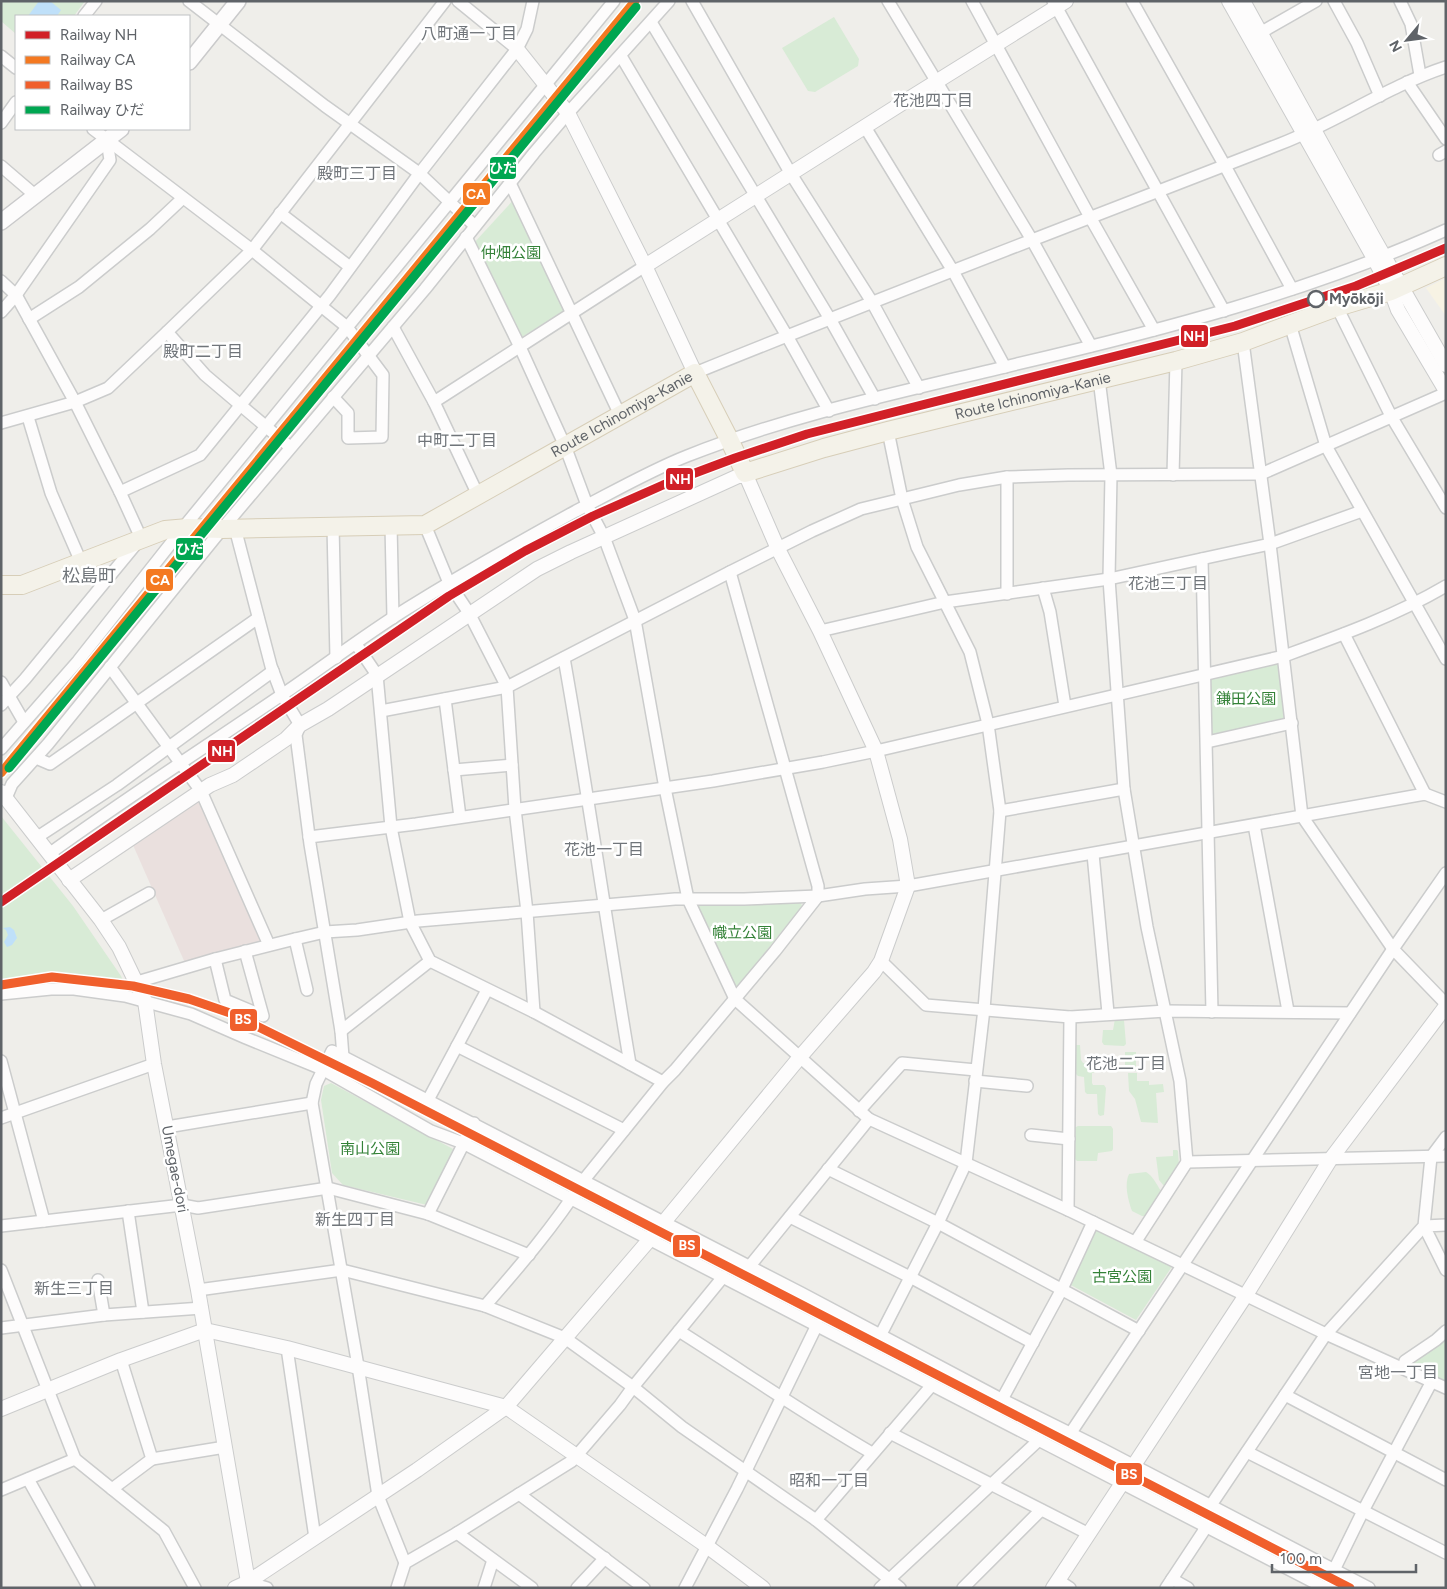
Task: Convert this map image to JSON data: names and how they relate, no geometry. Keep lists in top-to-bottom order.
{
  "streets": {
    "main road": ["Route Ichinomiya-Kanie"],
    "street": ["Umegae-dori"]
  },
  "districts": [
    "八町通一丁目",
    "花池四丁目",
    "殿町三丁目",
    "殿町二丁目",
    "中町二丁目",
    "松島町",
    "花池三丁目",
    "花池一丁目",
    "花池二丁目",
    "新生四丁目",
    "新生三丁目",
    "宮地一丁目",
    "昭和一丁目"
  ],
  "parks": [
    "仲畑公園",
    "鎌田公園",
    "幟立公園",
    "南山公園",
    "古宮公園"
  ],
  "places": ["Myōkōji"],
  "lines": [
    "rail line CA",
    "rail line ひだ",
    "rail line NH",
    "rail line BS"
  ],
  "legend": [
    "Railway NH",
    "Railway CA",
    "Railway BS",
    "Railway ひだ"
  ],
  "scale_bar": "100 m",
  "north": "bottom left"
}
